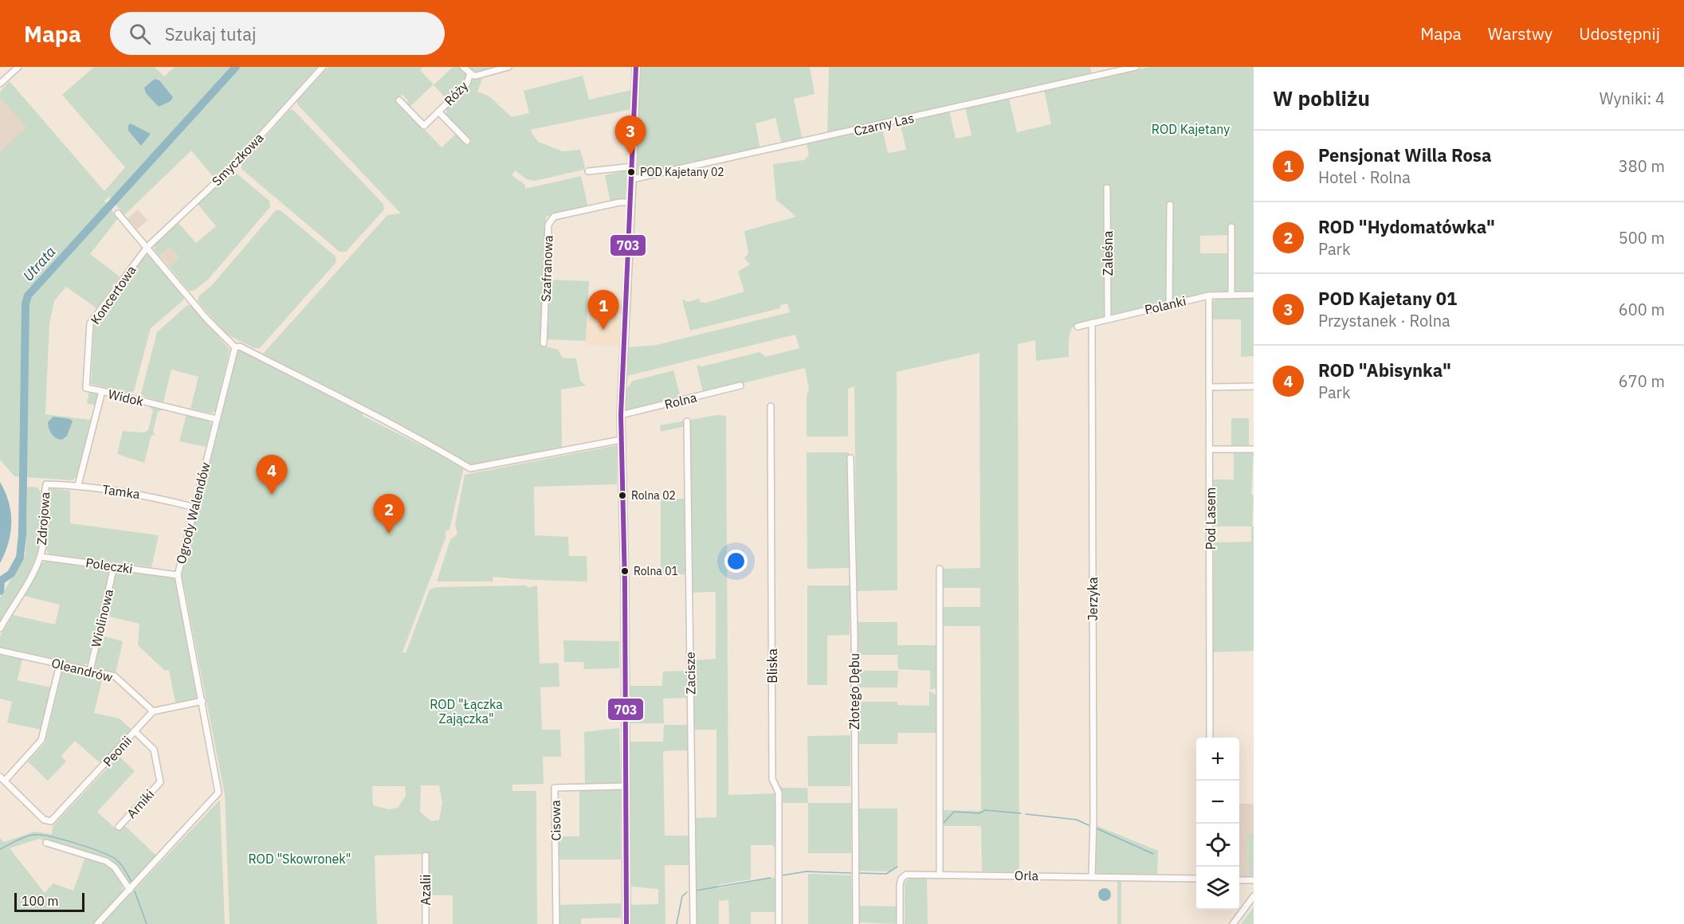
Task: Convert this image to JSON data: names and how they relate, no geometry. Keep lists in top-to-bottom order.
{
  "streets": {
    "street": [
      "Róży",
      "Czarny Las",
      "Smyczkowa",
      "Zaleśna",
      "Szafranowa",
      "Koncertowa",
      "Polanki",
      "Widok",
      "Rolna",
      "Tamka",
      "Ogrody Walendów",
      "Zdrojowa",
      "Pod Lasem",
      "Poleczki",
      "Jerzyka",
      "Wiolinowa",
      "Bliska",
      "Oleandrów",
      "Zacisze",
      "Złotego Dębu",
      "Peonii",
      "Arniki",
      "Cisowa",
      "Orla",
      "Azalii"
    ]
  },
  "crossings": [
    ["Smyczkowa", "Koncertowa"],
    ["Zaleśna", "Polanki"],
    ["Koncertowa", "Widok"],
    ["Polanki", "Pod Lasem"],
    ["Polanki", "Jerzyka"],
    ["Widok", "Tamka"],
    ["Widok", "Ogrody Walendów"],
    ["Tamka", "Ogrody Walendów"],
    ["Tamka", "Zdrojowa"],
    ["Ogrody Walendów", "Poleczki"],
    ["Zdrojowa", "Poleczki"],
    ["Poleczki", "Wiolinowa"],
    ["Jerzyka", "Orla"],
    ["Wiolinowa", "Oleandrów"],
    ["Oleandrów", "Peonii"],
    ["Peonii", "Arniki"]
  ],
  "water": ["Utrata"],
  "parks": ["ROD Kajetany", "ROD \"Łączka Zajączka\"", "ROD \"Skowronek\""],
  "places": ["POD Kajetany 02", "Rolna 02", "Rolna 01"],
  "lines": ["transit line 703"],
  "scale_bar": "100 m",
  "page": {
    "header": "Mapa",
    "search": "Szukaj tutaj",
    "nav": ["Mapa", "Warstwy", "Udostępnij"],
    "heading": ["W pobliżu", "Wyniki: 4"],
    "pins": [
      "3",
      "1",
      "4",
      "2"
    ],
    "list": [
      {
        "mark": "1",
        "name": "Pensjonat Willa Rosa",
        "note": "Hotel · Rolna",
        "value": "380 m"
      },
      {
        "mark": "2",
        "name": "ROD \"Hydomatówka\"",
        "note": "Park",
        "value": "500 m"
      },
      {
        "mark": "3",
        "name": "POD Kajetany 01",
        "note": "Przystanek · Rolna",
        "value": "600 m"
      },
      {
        "mark": "4",
        "name": "ROD \"Abisynka\"",
        "note": "Park",
        "value": "670 m"
      }
    ],
    "map_buttons": ["+", "−"],
    "scale": "100 m"
  }
}
